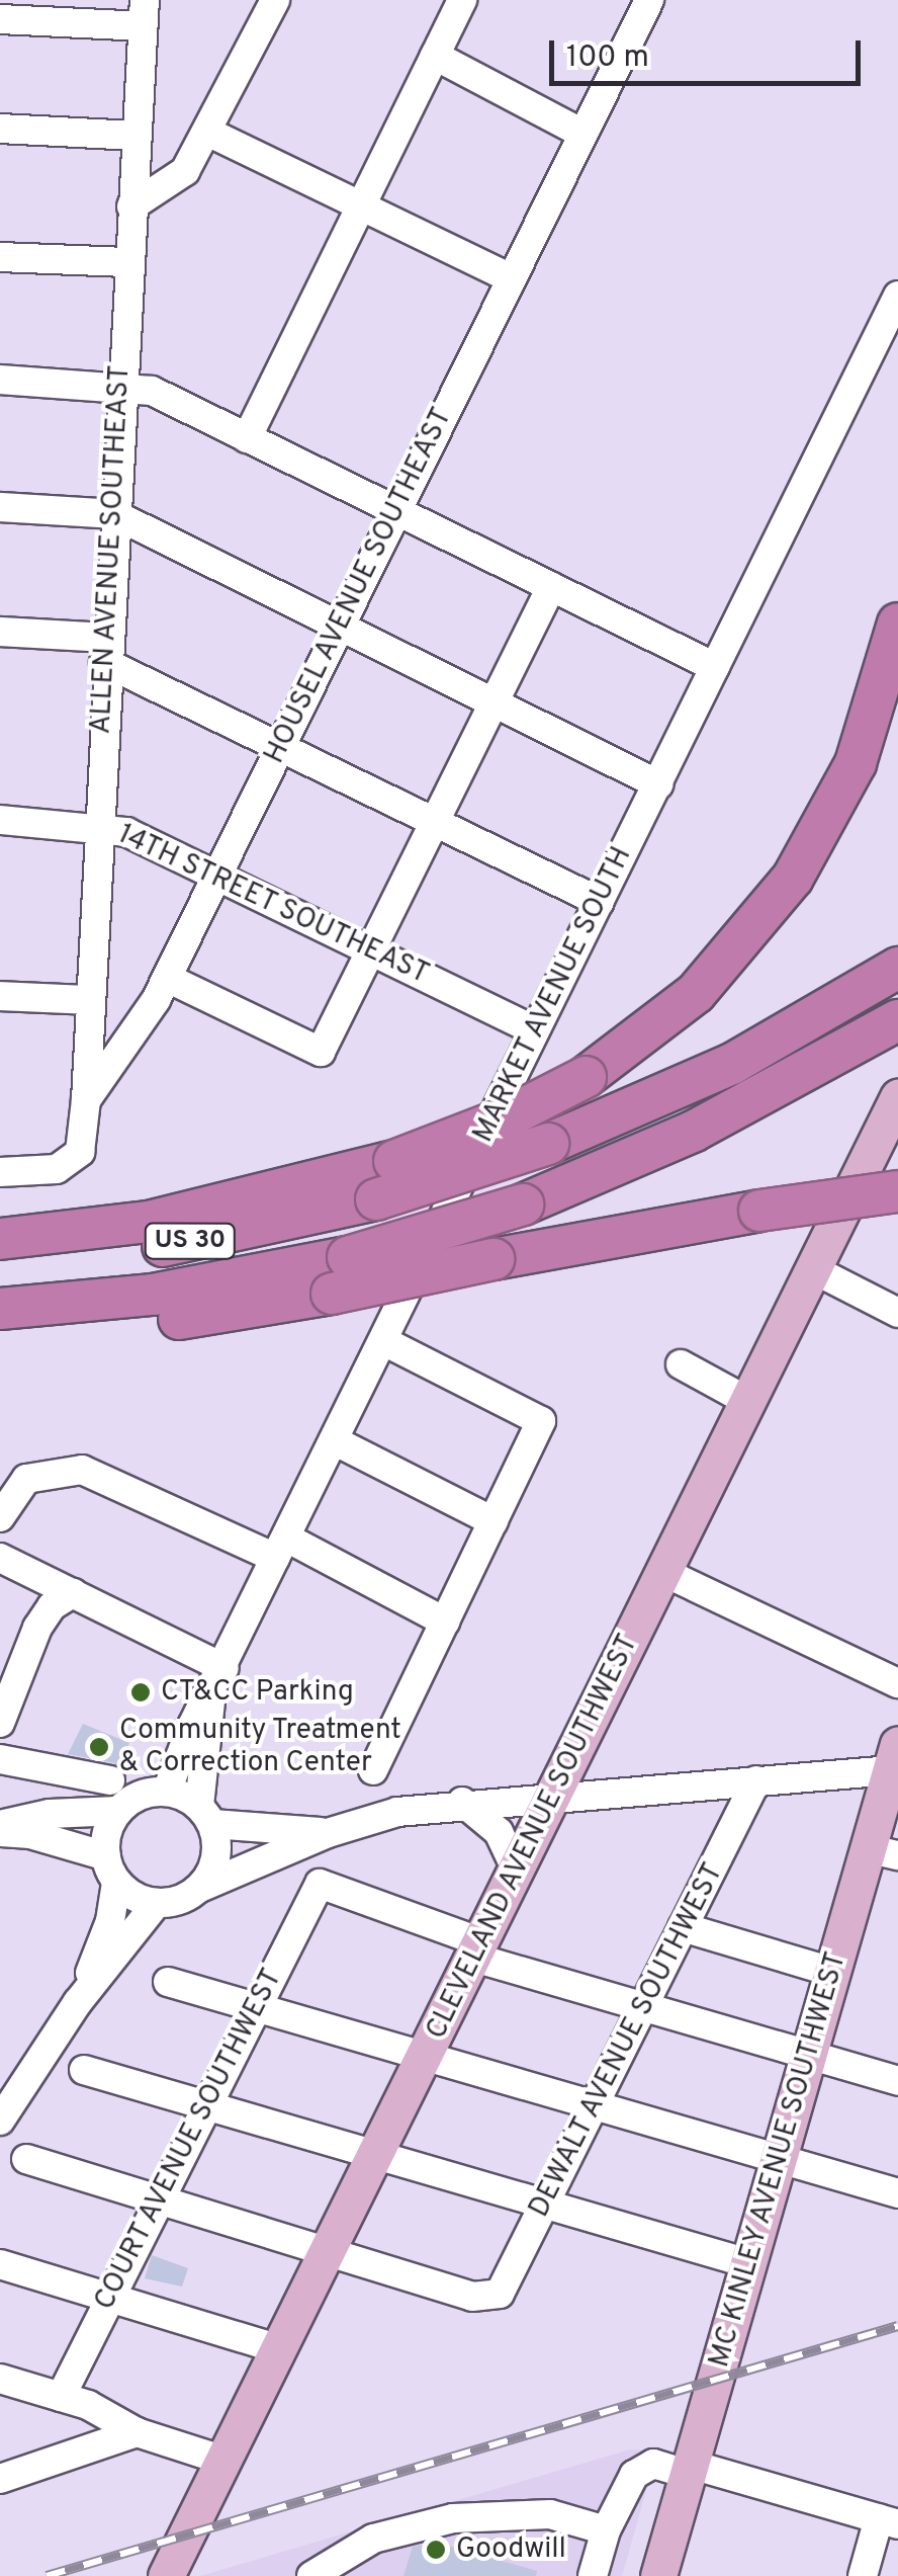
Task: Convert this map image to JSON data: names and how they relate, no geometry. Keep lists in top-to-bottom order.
{
  "streets": {
    "highway": ["US 30"],
    "main road": ["CLEVELAND AVENUE SOUTHWEST", "MC KINLEY AVENUE SOUTHWEST"],
    "street": [
      "ALLEN AVENUE SOUTHEAST",
      "HOUSEL AVENUE SOUTHEAST",
      "14TH STREET SOUTHEAST",
      "MARKET AVENUE SOUTH",
      "DEWALT AVENUE SOUTHWEST",
      "COURT AVENUE SOUTHWEST"
    ]
  },
  "crossings": [
    ["ALLEN AVENUE SOUTHEAST", "HOUSEL AVENUE SOUTHEAST"],
    ["ALLEN AVENUE SOUTHEAST", "14TH STREET SOUTHEAST"],
    ["HOUSEL AVENUE SOUTHEAST", "14TH STREET SOUTHEAST"],
    ["14TH STREET SOUTHEAST", "MARKET AVENUE SOUTH"],
    ["CLEVELAND AVENUE SOUTHWEST", "DEWALT AVENUE SOUTHWEST"],
    ["CLEVELAND AVENUE SOUTHWEST", "COURT AVENUE SOUTHWEST"]
  ],
  "places": ["CT&CC Parking", "Community Treatment & Correction Center", "Goodwill"],
  "scale_bar": "100 m"
}
